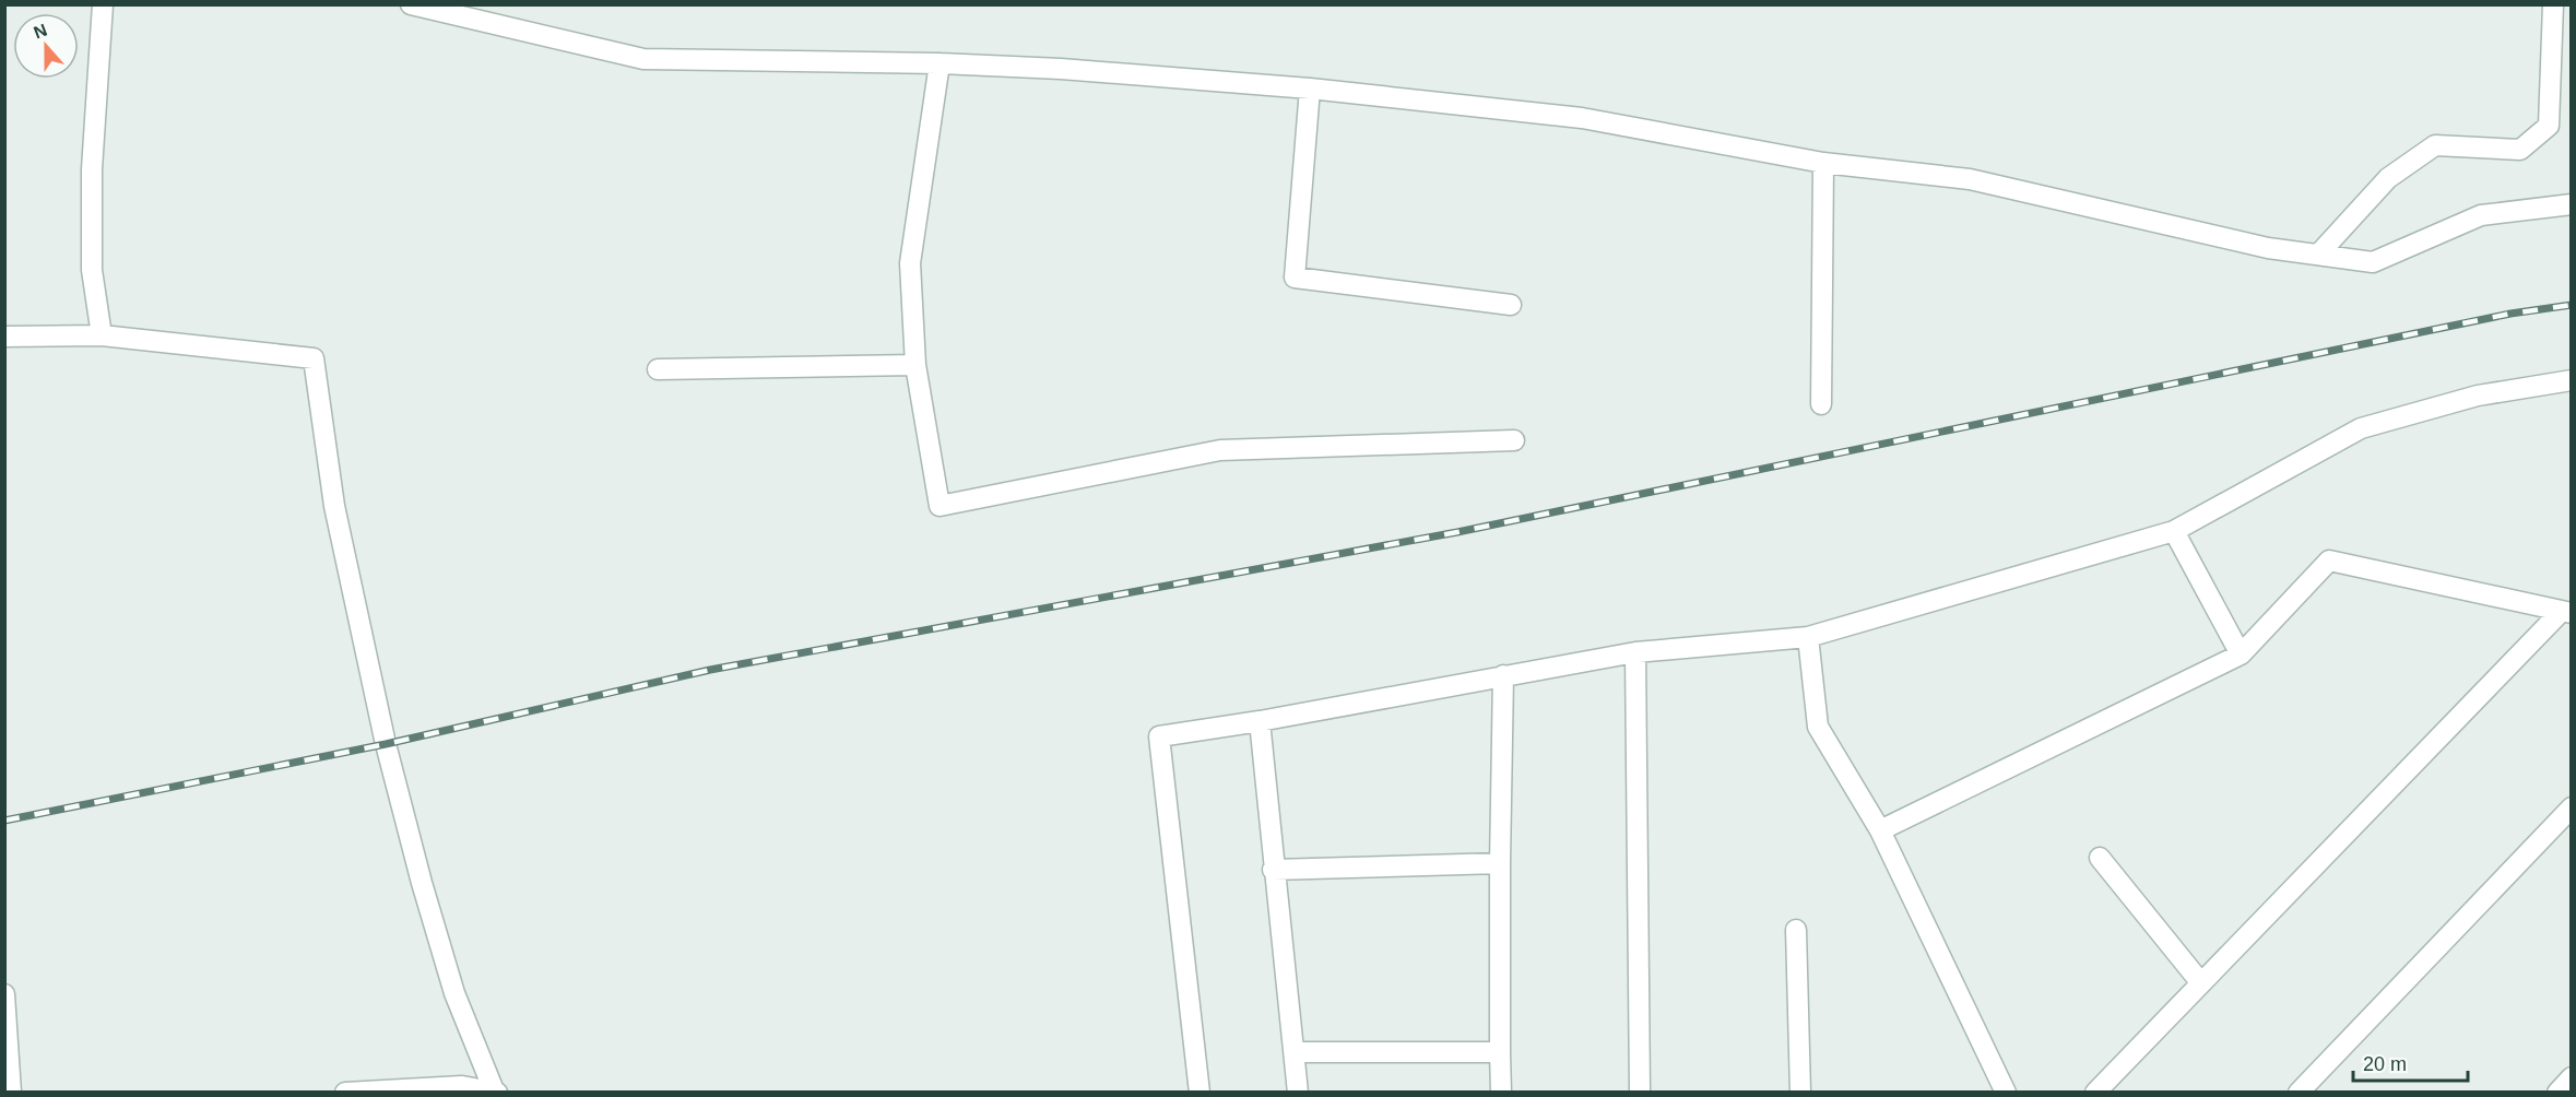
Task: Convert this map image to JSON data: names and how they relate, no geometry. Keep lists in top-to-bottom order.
{
  "scale_bar": "20 m",
  "north": "top"
}
